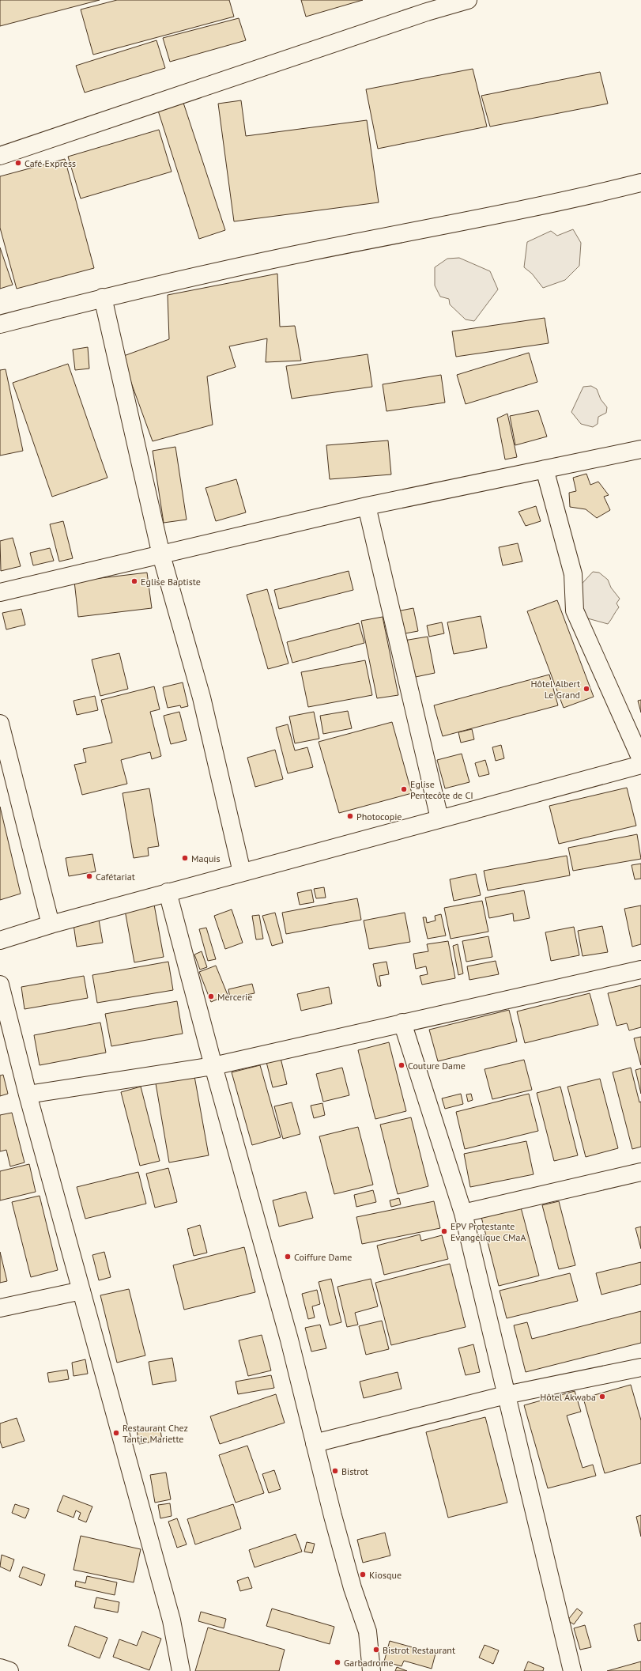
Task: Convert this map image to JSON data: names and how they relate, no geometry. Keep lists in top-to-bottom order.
{
  "places": [
    "Café Express",
    "Eglise Baptiste",
    "Hôtel Albert Le Grand",
    "Eglise Pentecôte de CI",
    "Photocopie",
    "Maquis",
    "Cafétariat",
    "Mercerie",
    "Couture Dame",
    "EPV Protestante Evangélique CMaA",
    "Coiffure Dame",
    "Hôtel Akwaba",
    "Restaurant Chez Tantie Mariette",
    "Bistrot",
    "Kiosque",
    "Bistrot Restaurant",
    "Garbadrome"
  ]
}
